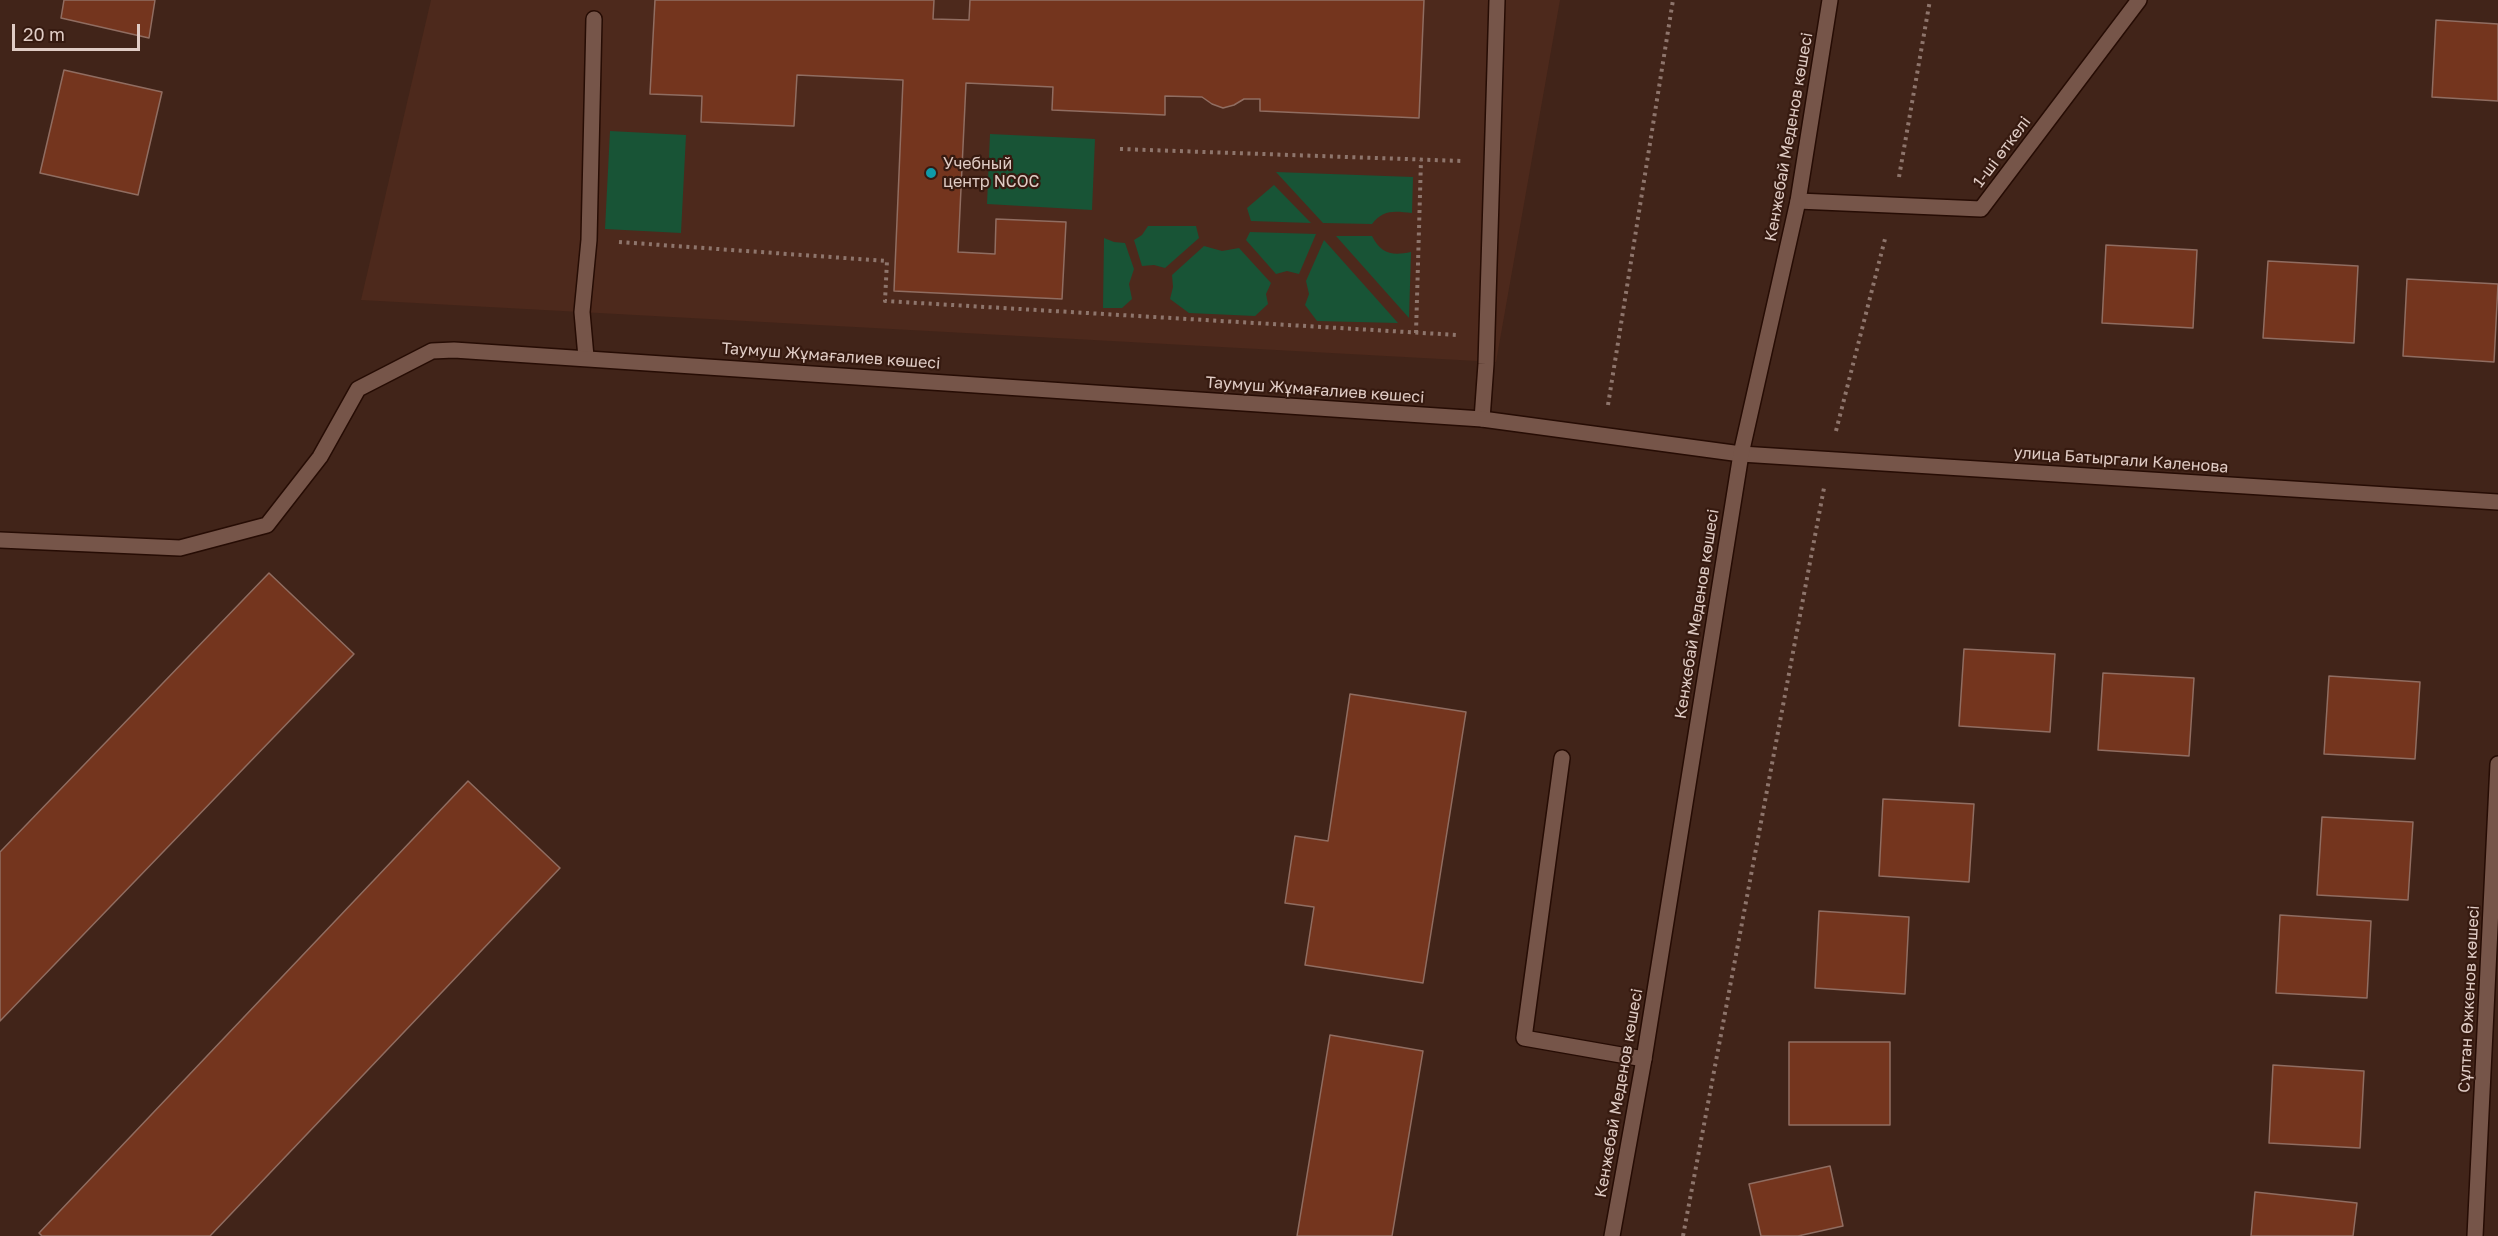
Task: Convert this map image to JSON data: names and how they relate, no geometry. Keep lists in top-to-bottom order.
{
  "streets": {
    "street": [
      "Кенжебай Меденов көшесі",
      "1-ші өткелі",
      "Таумуш Жұмағалиев көшесі",
      "улица Батыргали Каленова",
      "Сұлтан Өжкенов көшесі"
    ]
  },
  "crossings": [
    ["Кенжебай Меденов көшесі", "1-ші өткелі"],
    ["Кенжебай Меденов көшесі", "Таумуш Жұмағалиев көшесі"],
    ["Кенжебай Меденов көшесі", "улица Батыргали Каленова"],
    ["Таумуш Жұмағалиев көшесі", "улица Батыргали Каленова"]
  ],
  "places": ["Учебный центр NCOC"],
  "scale_bar": "20 m"
}
